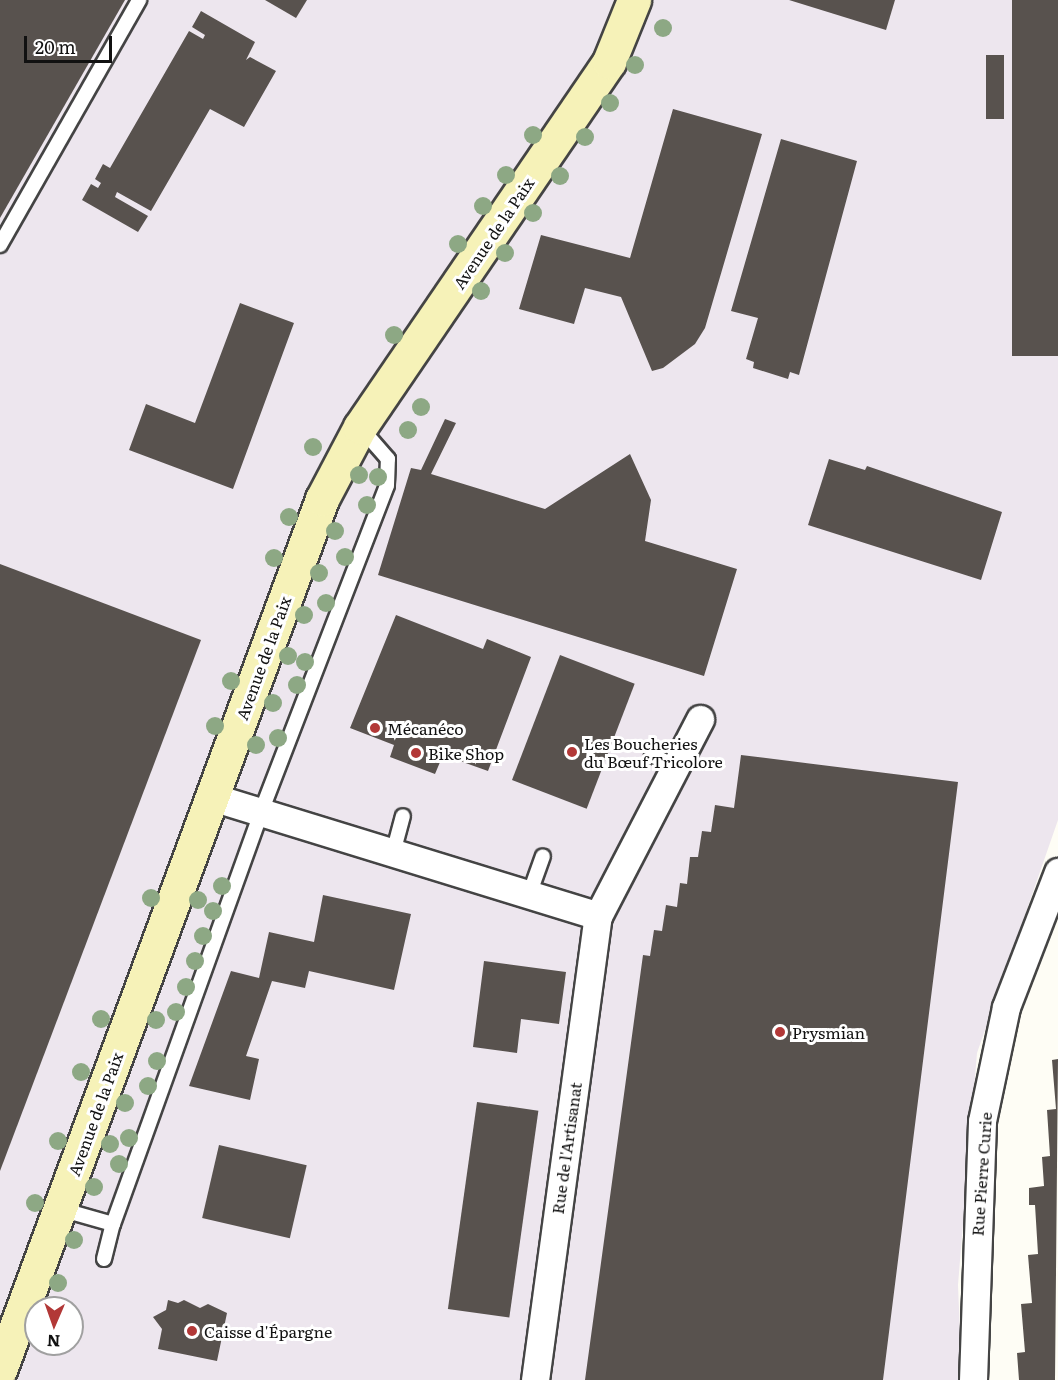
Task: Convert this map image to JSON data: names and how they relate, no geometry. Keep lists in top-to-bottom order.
{
  "streets": {
    "main road": ["Avenue de la Paix"],
    "street": ["Rue de l'Artisanat", "Rue Pierre Curie"]
  },
  "places": [
    "Mécanéco",
    "Les Boucheries du Bœuf Tricolore",
    "Bike Shop",
    "Prysmian",
    "Caisse d'Épargne"
  ],
  "scale_bar": "20 m",
  "north": "bottom"
}
